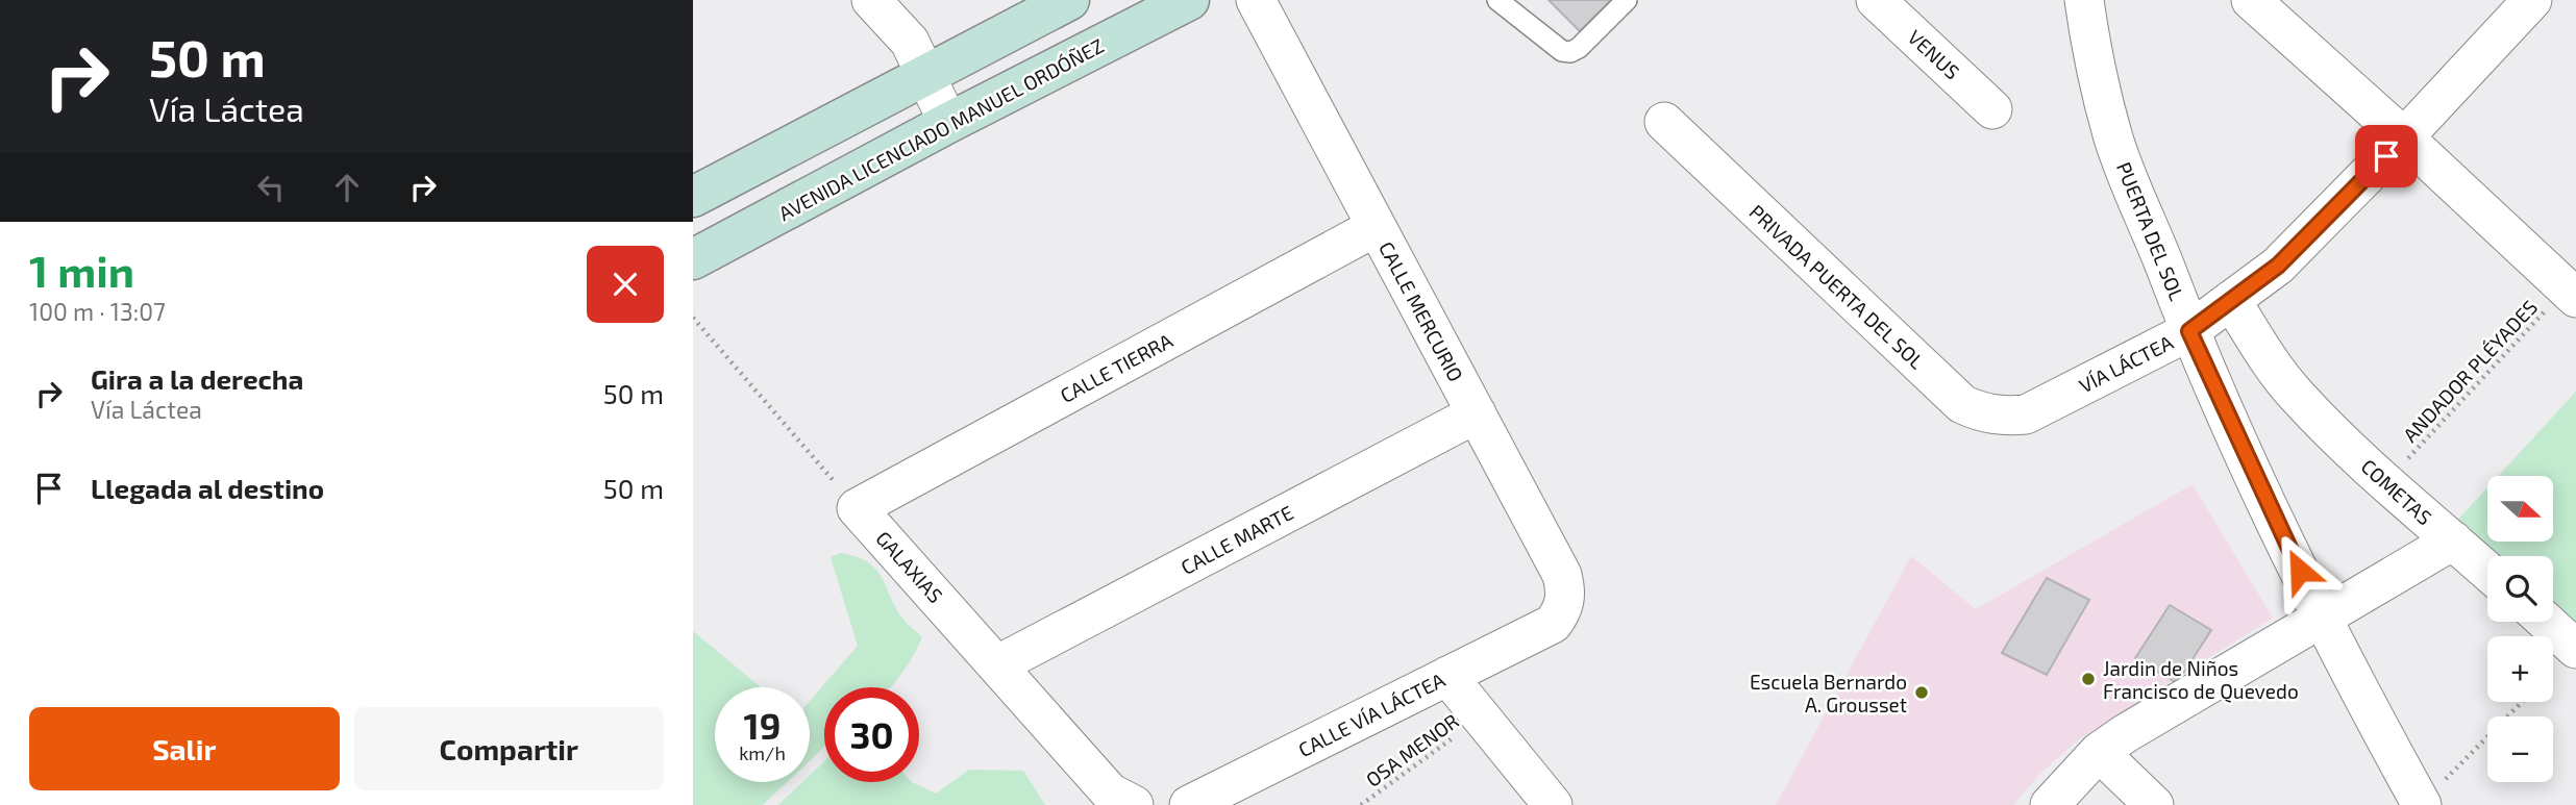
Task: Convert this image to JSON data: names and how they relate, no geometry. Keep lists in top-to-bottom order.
{
  "streets": {
    "main road": ["AVENIDA LICENCIADO MANUEL ORDÓÑEZ"],
    "street": [
      "VENUS",
      "PUERTA DEL SOL",
      "PRIVADA PUERTA DEL SOL",
      "CALLE MERCURIO",
      "VÍA LÁCTEA",
      "CALLE TIERRA",
      "COMETAS",
      "CALLE MARTE",
      "GALAXIAS",
      "CALLE VÍA LÁCTEA"
    ],
    "path": ["ANDADOR PLÉYADES", "OSA MENOR"]
  },
  "crossings": [
    ["PUERTA DEL SOL", "VÍA LÁCTEA"],
    ["PRIVADA PUERTA DEL SOL", "VÍA LÁCTEA"],
    ["CALLE MERCURIO", "CALLE TIERRA"],
    ["CALLE MERCURIO", "CALLE MARTE"],
    ["CALLE MERCURIO", "CALLE VÍA LÁCTEA"],
    ["VÍA LÁCTEA", "COMETAS"],
    ["CALLE TIERRA", "GALAXIAS"],
    ["ANDADOR PLÉYADES", "COMETAS"],
    ["CALLE MARTE", "GALAXIAS"]
  ],
  "places": ["Jardin de Niños Francisco de Quevedo", "Escuela Bernardo A. Grousset"],
  "north": "right",
  "page": {
    "turn": ["50 m", "Vía Láctea"],
    "heading": ["1 min", "100 m · 13:07"],
    "list": [
      {
        "name": "Gira a la derecha",
        "note": "Vía Láctea",
        "value": "50 m"
      },
      {
        "name": "Llegada al destino",
        "value": "50 m"
      }
    ],
    "map_buttons": ["+", "−"],
    "speed": "19 km/h",
    "limit": "30",
    "buttons": ["Salir", "Compartir"]
  }
}
